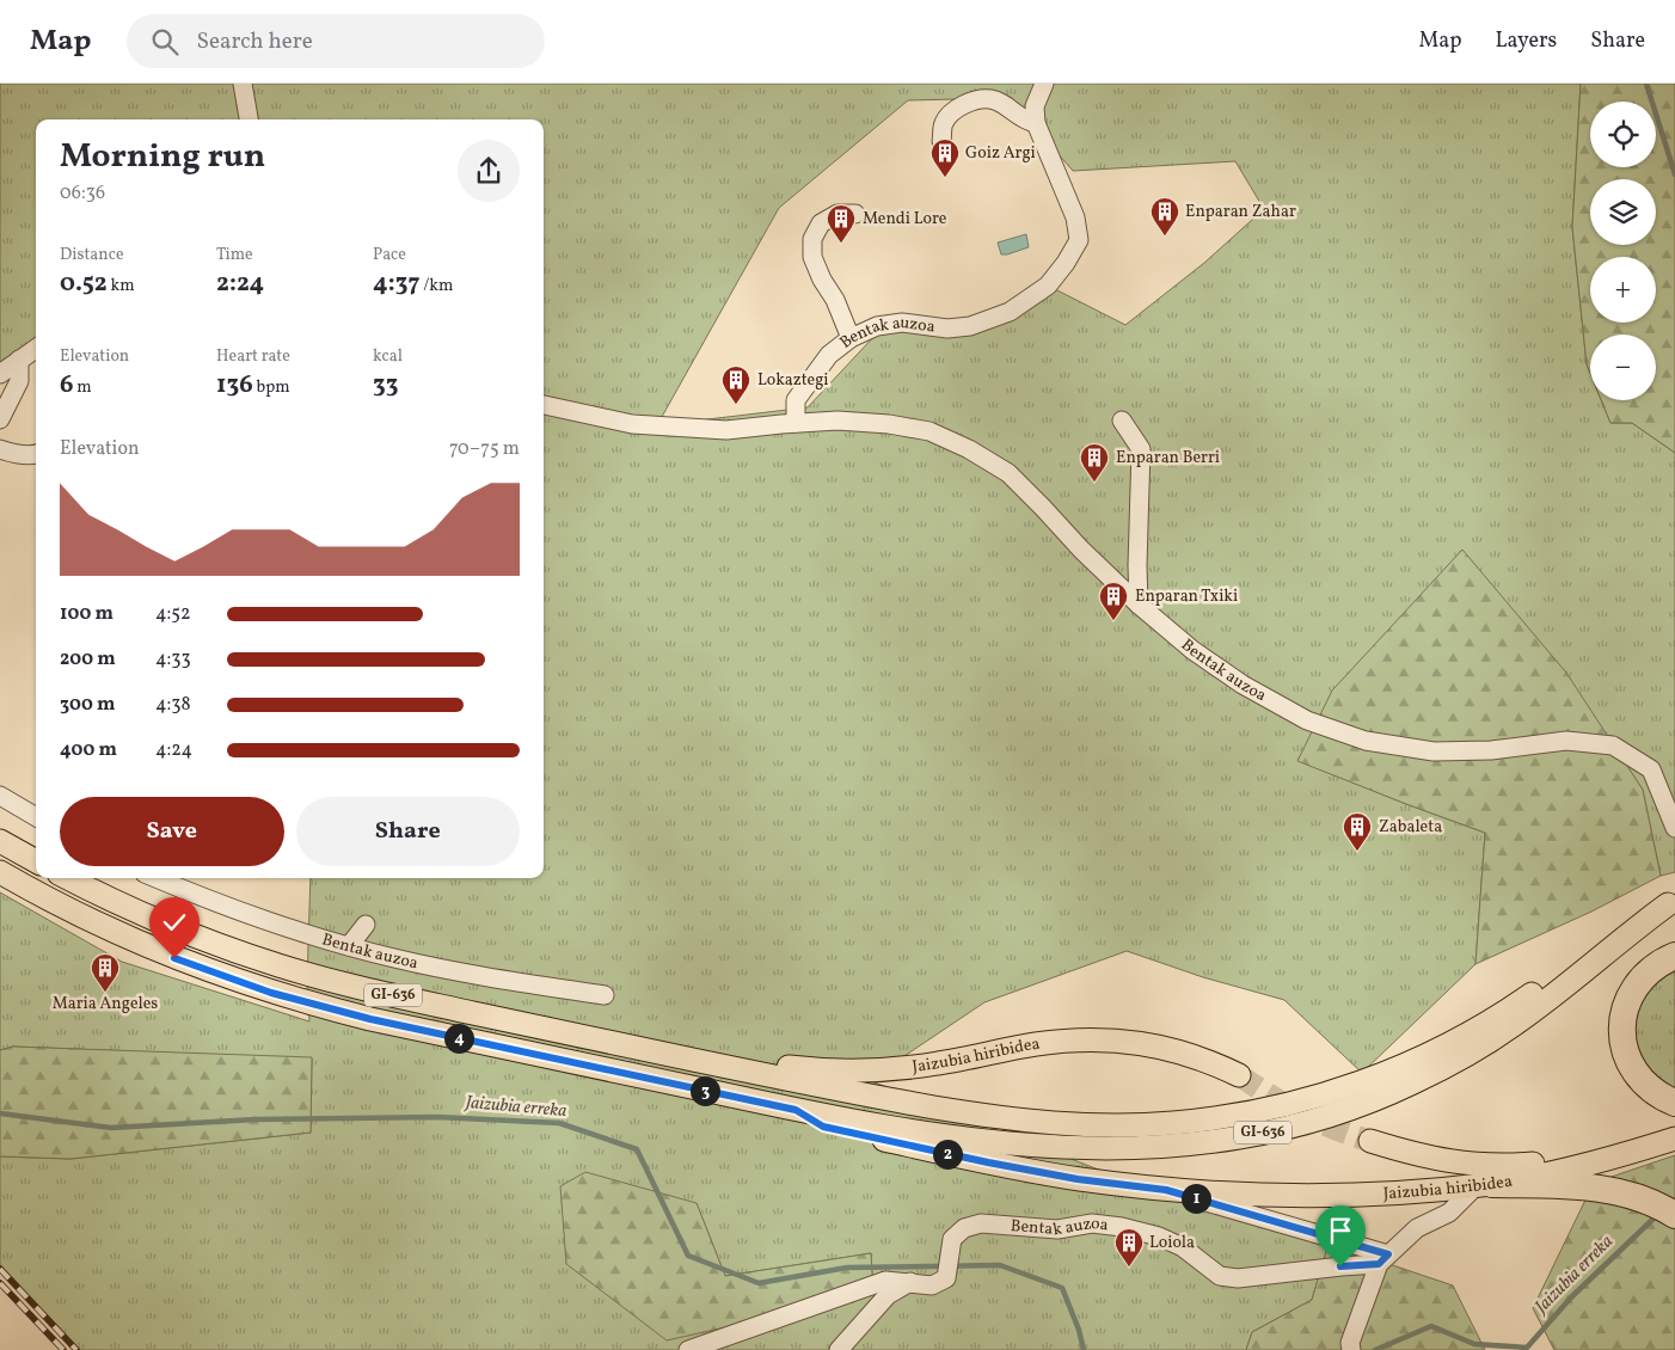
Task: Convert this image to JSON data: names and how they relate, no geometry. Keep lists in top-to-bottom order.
{
  "streets": {
    "main road": ["GI-636", "Jaizubia hiribidea"],
    "street": ["Bentak auzoa"]
  },
  "crossings": [
    ["GI-636", "Jaizubia hiribidea"]
  ],
  "water": ["Jaizubia erreka"],
  "places": {
    "building": [
      "Goiz Argi",
      "Enparan Zahar",
      "Mendi Lore",
      "Lokaztegi",
      "Enparan Berri",
      "Enparan Txiki",
      "Zabaleta",
      "Maria Angeles",
      "Loiola"
    ]
  },
  "page": {
    "header": "Map",
    "search": "Search here",
    "nav": ["Map", "Layers", "Share"],
    "map_buttons": ["+", "−"],
    "heading": ["Morning run", "06:36"],
    "stats": [
      ["Distance", "0.52 km"],
      ["Time", "2:24"],
      ["Pace", "4:37 /km"],
      ["Elevation", "6 m"],
      ["Heart rate", "136 bpm"],
      ["kcal", "33"]
    ],
    "chart": ["Elevation", "70–75 m"],
    "list": [
      {
        "name": "100 m",
        "note": "4:52"
      },
      {
        "name": "200 m",
        "note": "4:33"
      },
      {
        "name": "300 m",
        "note": "4:38"
      },
      {
        "name": "400 m",
        "note": "4:24"
      }
    ],
    "buttons": ["Save", "Share"],
    "pins": [
      "4",
      "3",
      "2",
      "1"
    ]
  }
}
